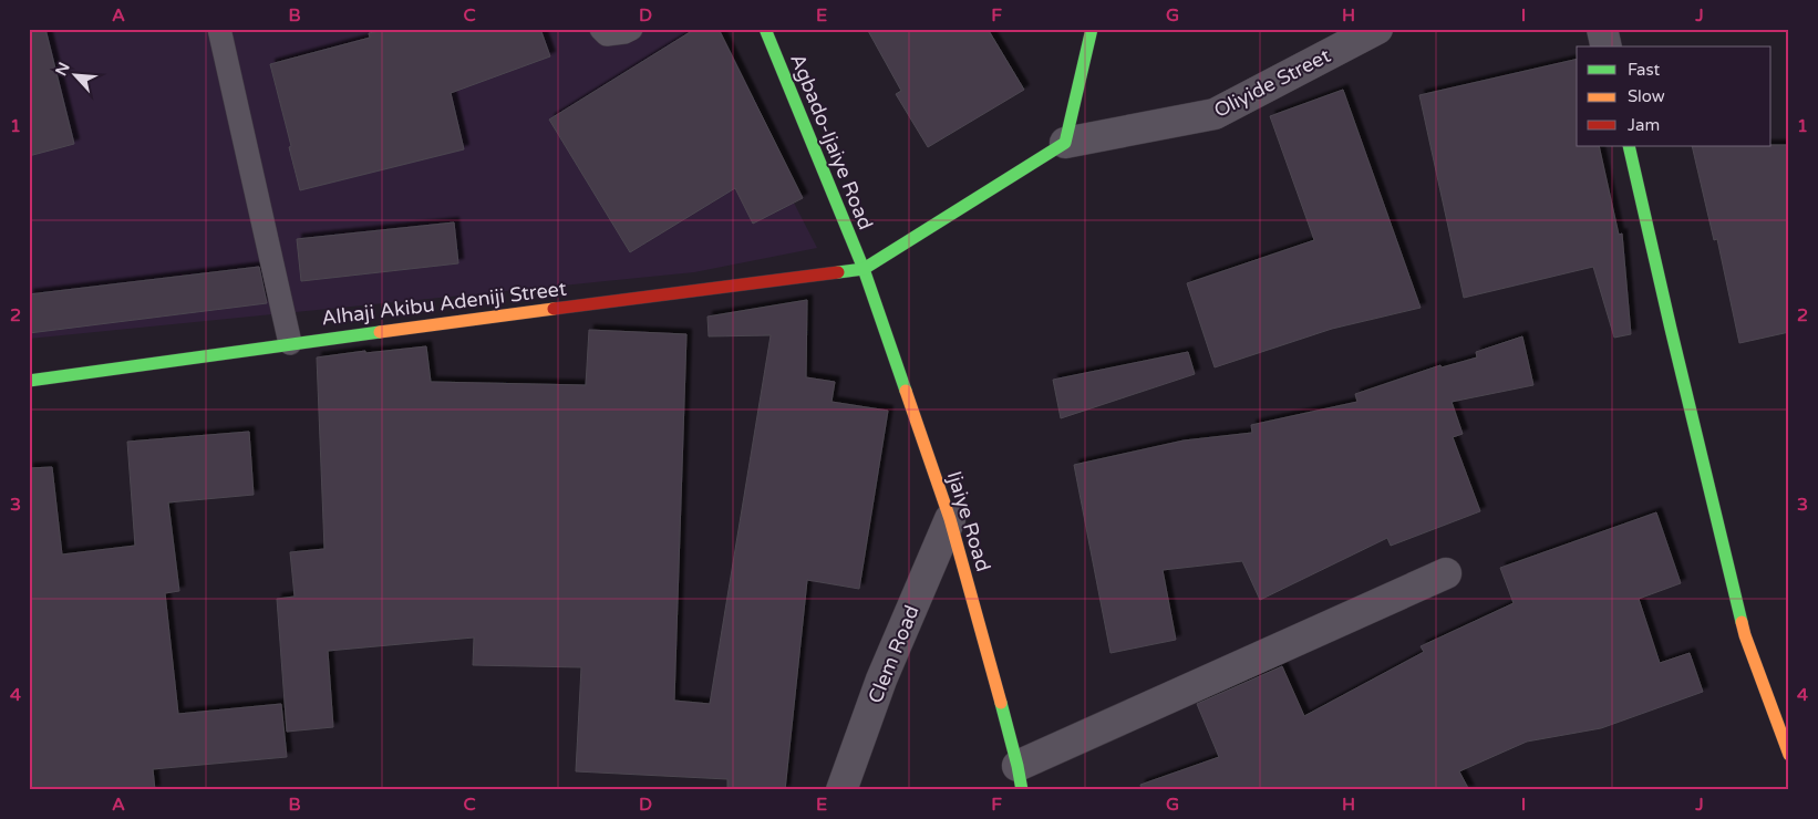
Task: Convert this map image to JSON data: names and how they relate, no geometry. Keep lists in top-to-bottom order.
{
  "streets": {
    "street": [
      "Oliyide Street",
      "Agbado-Ijaiye Road",
      "Alhaji Akibu Adeniji Street",
      "Ijaiye Road",
      "Clem Road"
    ]
  },
  "crossings": [
    ["Agbado-Ijaiye Road", "Alhaji Akibu Adeniji Street"],
    ["Agbado-Ijaiye Road", "Ijaiye Road"],
    ["Alhaji Akibu Adeniji Street", "Ijaiye Road"],
    ["Ijaiye Road", "Clem Road"]
  ],
  "legend": ["Fast", "Slow", "Jam"],
  "north": "top left",
  "grid": {
    "columns": [
      "A",
      "B",
      "C",
      "D",
      "E",
      "F",
      "G",
      "H",
      "I",
      "J"
    ],
    "rows": [
      "1",
      "2",
      "3",
      "4"
    ]
  }
}
